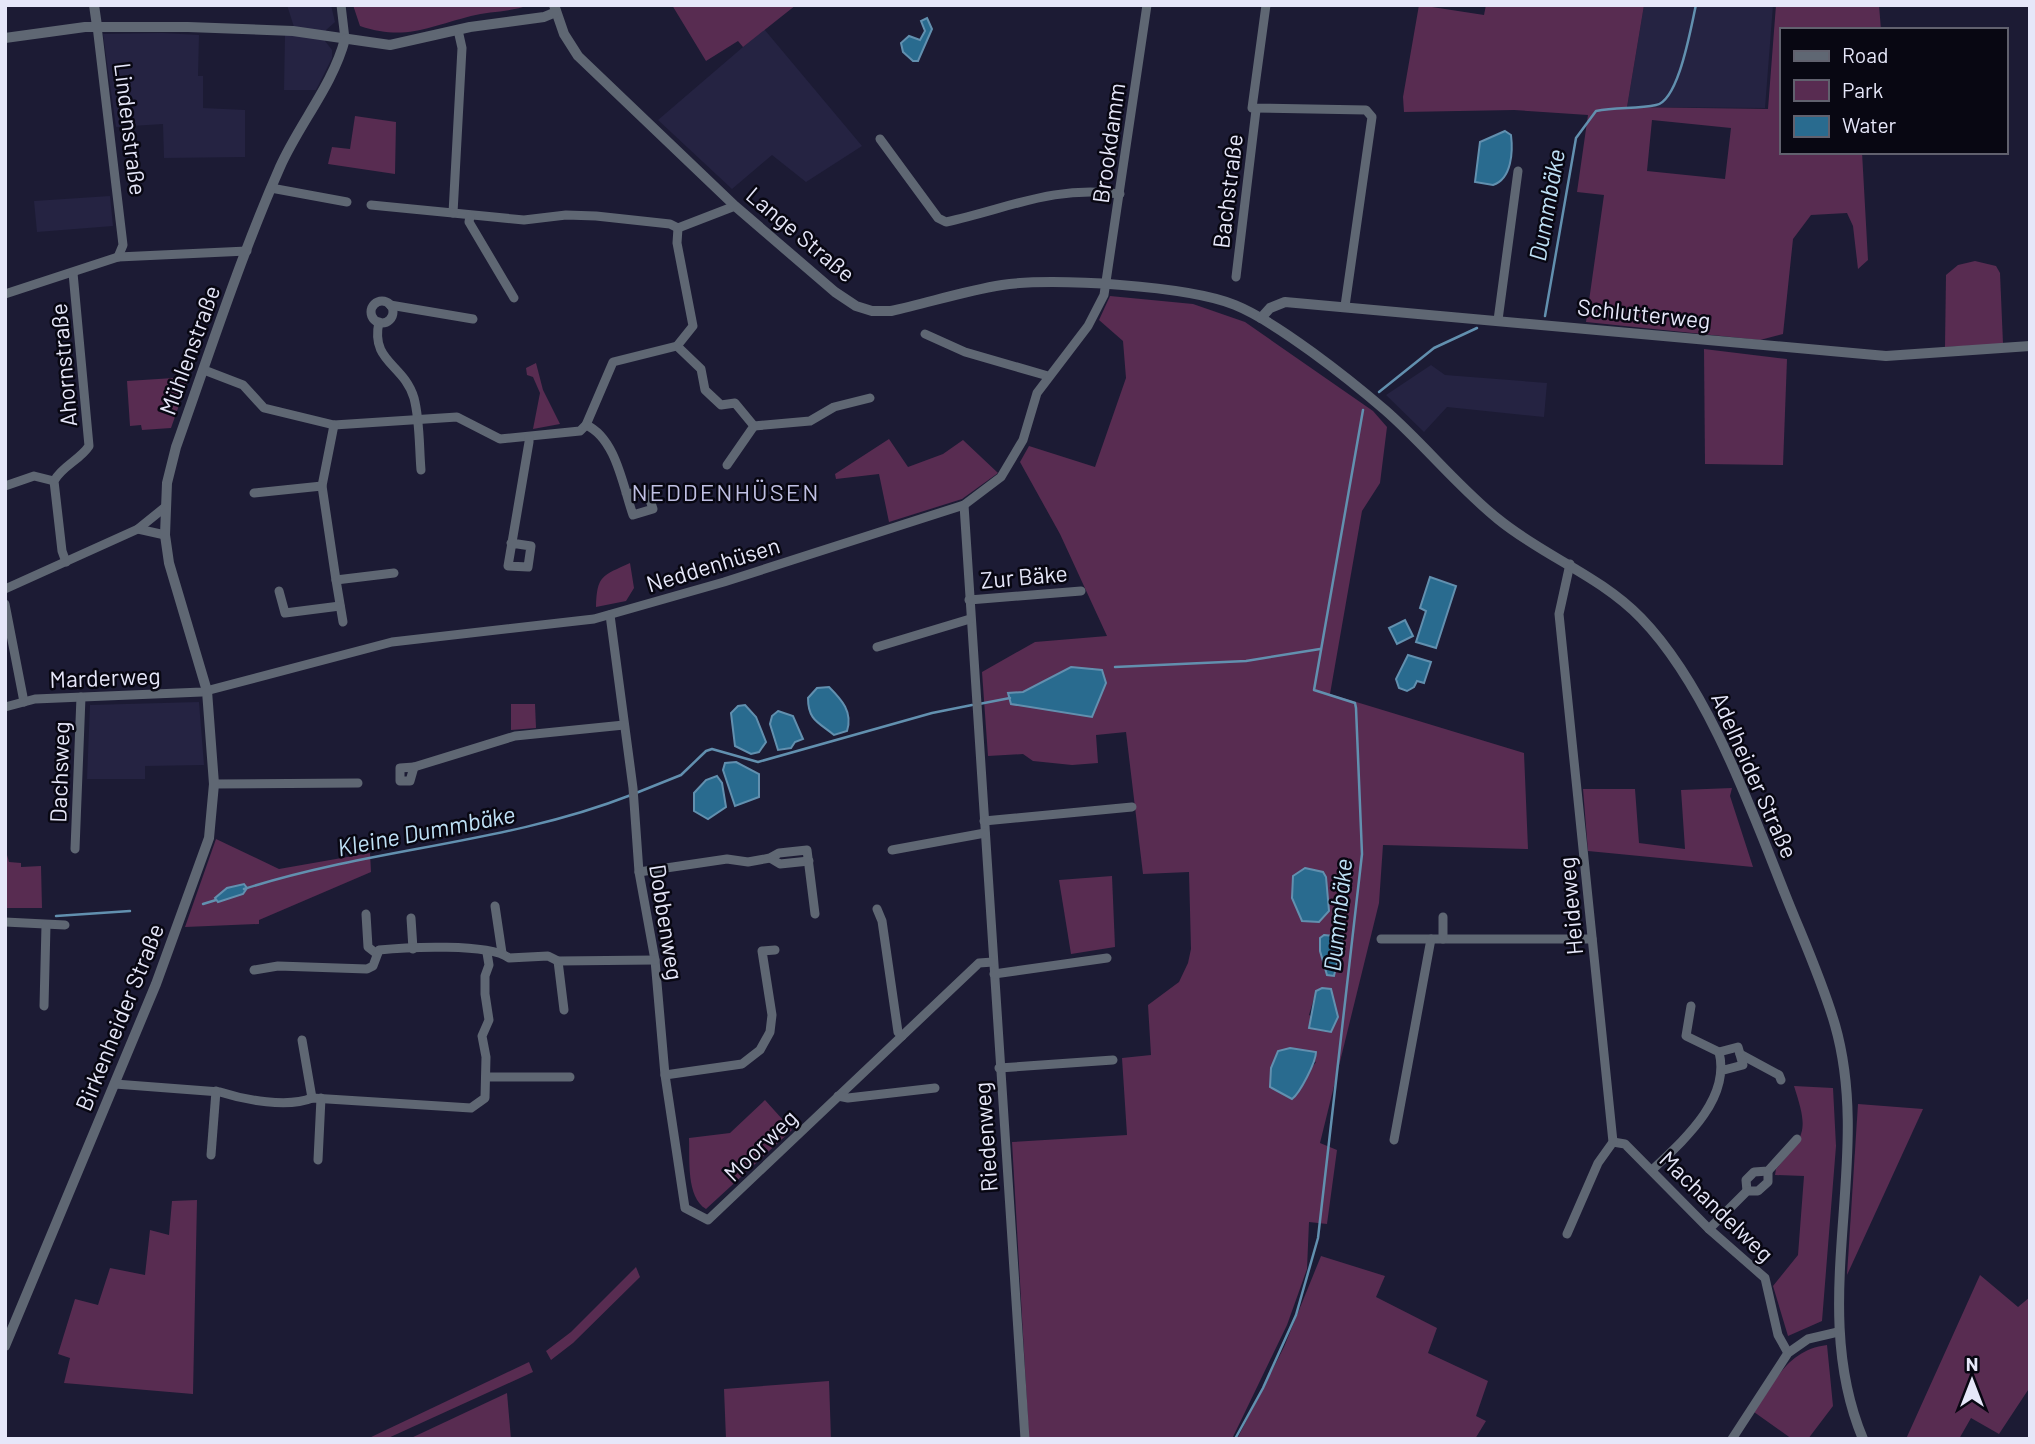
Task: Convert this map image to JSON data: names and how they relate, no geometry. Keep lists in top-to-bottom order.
{
  "streets": {
    "street": [
      "Lindenstraße",
      "Brookdamm",
      "Bachstraße",
      "Lange Straße",
      "Schlutterweg",
      "Mühlenstraße",
      "Ahornstraße",
      "Neddenhüsen",
      "Zur Bäke",
      "Marderweg",
      "Dachsweg",
      "Adelheider Straße",
      "Heideweg",
      "Dobbenweg",
      "Birkenheider Straße",
      "Riedenweg",
      "Moorweg",
      "Machandelweg"
    ]
  },
  "crossings": [
    ["Brookdamm", "Lange Straße"],
    ["Brookdamm", "Neddenhüsen"],
    ["Lange Straße", "Schlutterweg"],
    ["Lange Straße", "Neddenhüsen"],
    ["Lange Straße", "Adelheider Straße"],
    ["Schlutterweg", "Adelheider Straße"],
    ["Mühlenstraße", "Neddenhüsen"],
    ["Mühlenstraße", "Marderweg"],
    ["Mühlenstraße", "Birkenheider Straße"],
    ["Neddenhüsen", "Marderweg"],
    ["Neddenhüsen", "Dobbenweg"],
    ["Neddenhüsen", "Birkenheider Straße"],
    ["Neddenhüsen", "Riedenweg"],
    ["Zur Bäke", "Riedenweg"],
    ["Marderweg", "Dachsweg"],
    ["Marderweg", "Birkenheider Straße"],
    ["Adelheider Straße", "Heideweg"],
    ["Heideweg", "Machandelweg"],
    ["Dobbenweg", "Moorweg"],
    ["Riedenweg", "Moorweg"]
  ],
  "districts": ["NEDDENHÜSEN"],
  "water": ["Dummbäke", "Kleine Dummbäke"],
  "legend": ["Road", "Park", "Water"],
  "north": "top"
}
